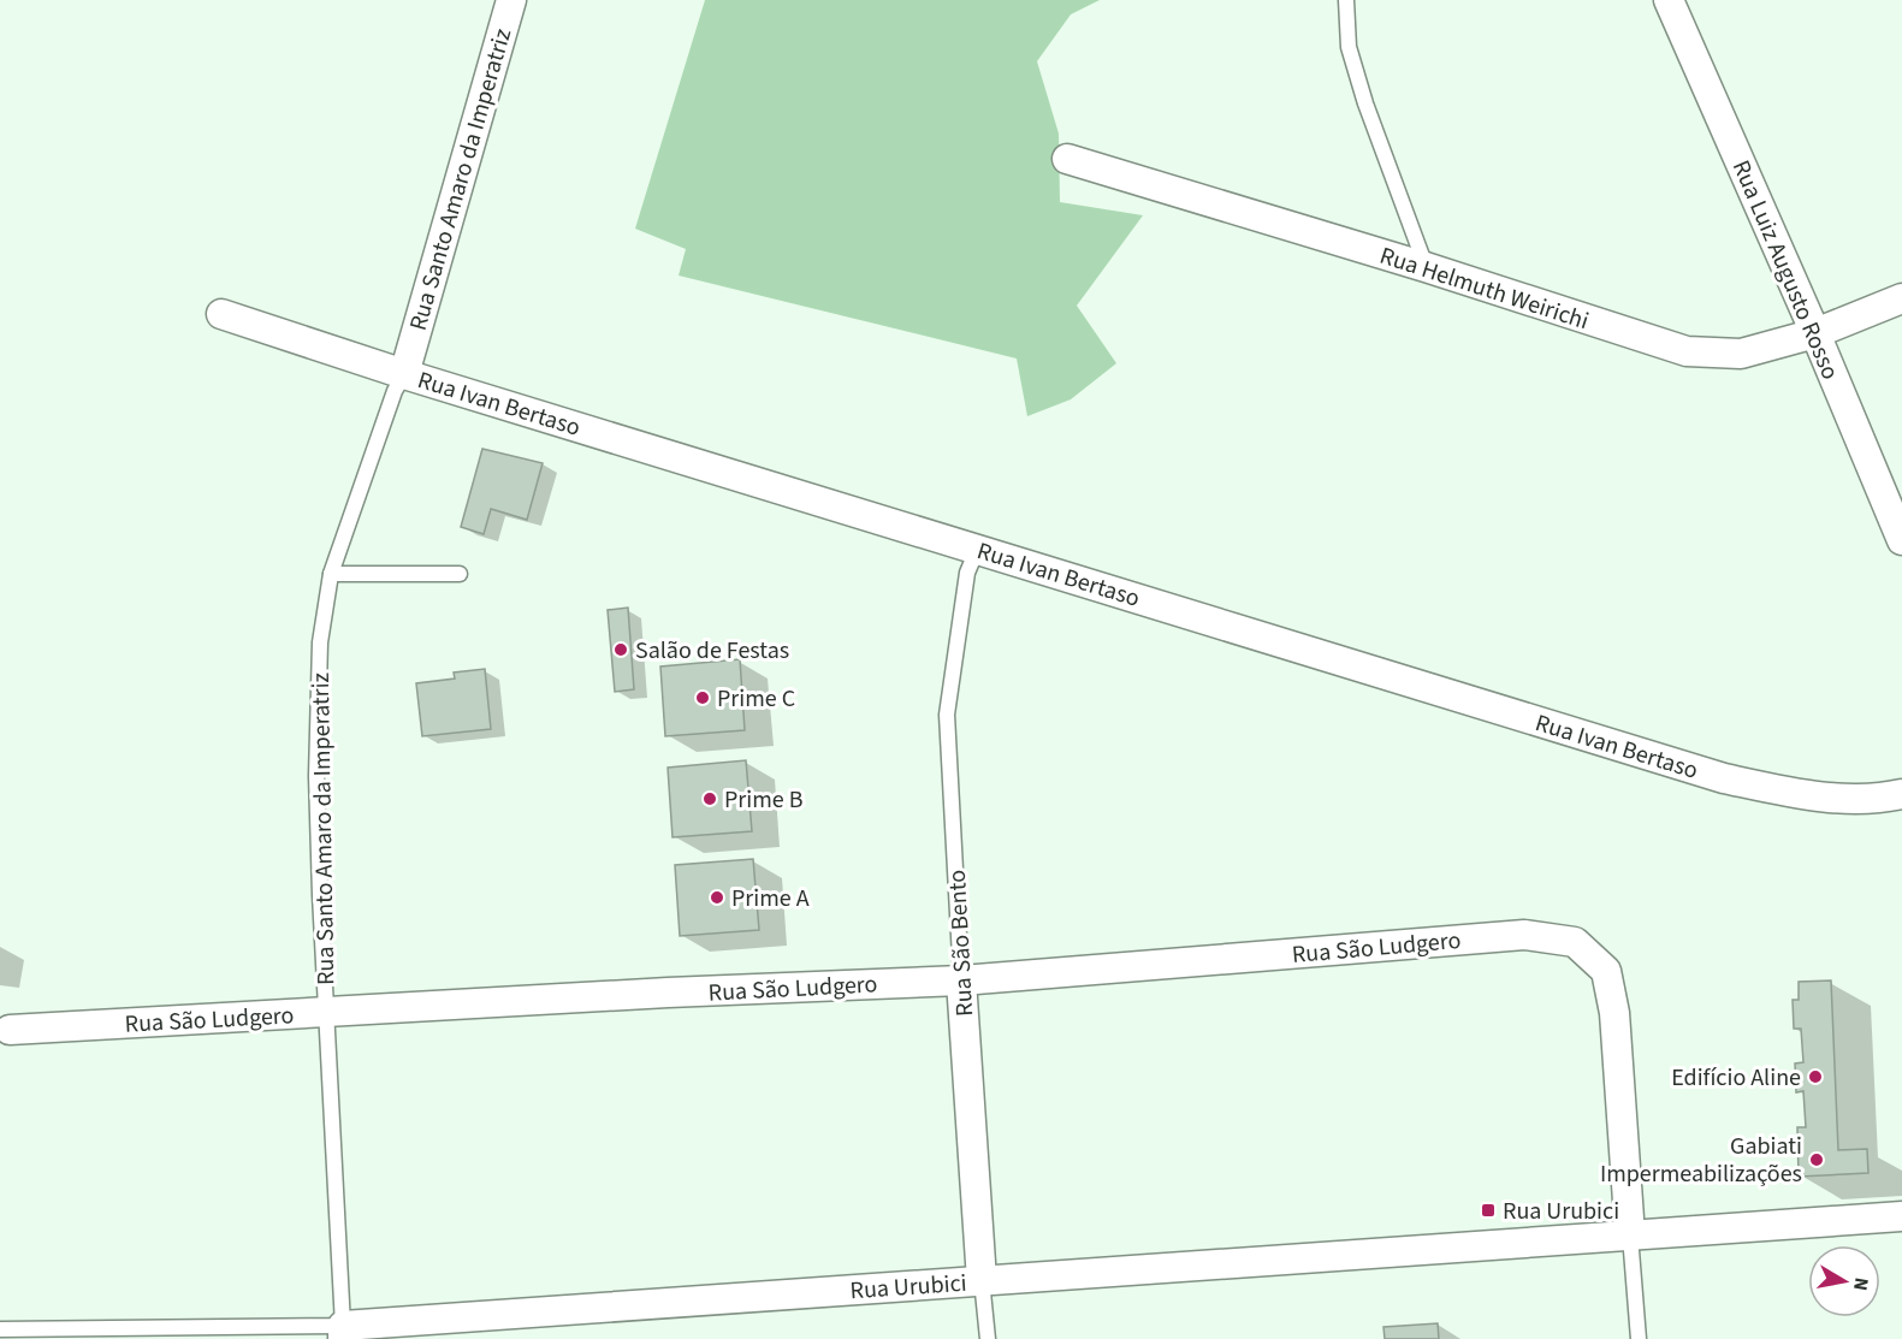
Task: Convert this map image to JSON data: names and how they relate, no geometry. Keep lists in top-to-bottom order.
{
  "streets": {
    "street": [
      "Rua Santo Amaro da Imperatriz",
      "Rua Luiz Augusto Rosso",
      "Rua Helmuth Weirichi",
      "Rua Ivan Bertaso",
      "Rua São Bento",
      "Rua São Ludgero",
      "Rua Urubici"
    ]
  },
  "crossings": [
    ["Rua Santo Amaro da Imperatriz", "Rua Ivan Bertaso"],
    ["Rua Santo Amaro da Imperatriz", "Rua São Ludgero"],
    ["Rua Santo Amaro da Imperatriz", "Rua Urubici"],
    ["Rua Luiz Augusto Rosso", "Rua Helmuth Weirichi"],
    ["Rua Ivan Bertaso", "Rua São Bento"],
    ["Rua São Bento", "Rua São Ludgero"],
    ["Rua São Bento", "Rua Urubici"],
    ["Rua São Ludgero", "Rua Urubici"]
  ],
  "places": {
    "other": [
      "Salão de Festas",
      "Prime C",
      "Prime B",
      "Prime A",
      "Edifício Aline",
      "Gabiati Impermeabilizações"
    ],
    "transit": ["Rua Urubici"]
  },
  "north": "right"
}
